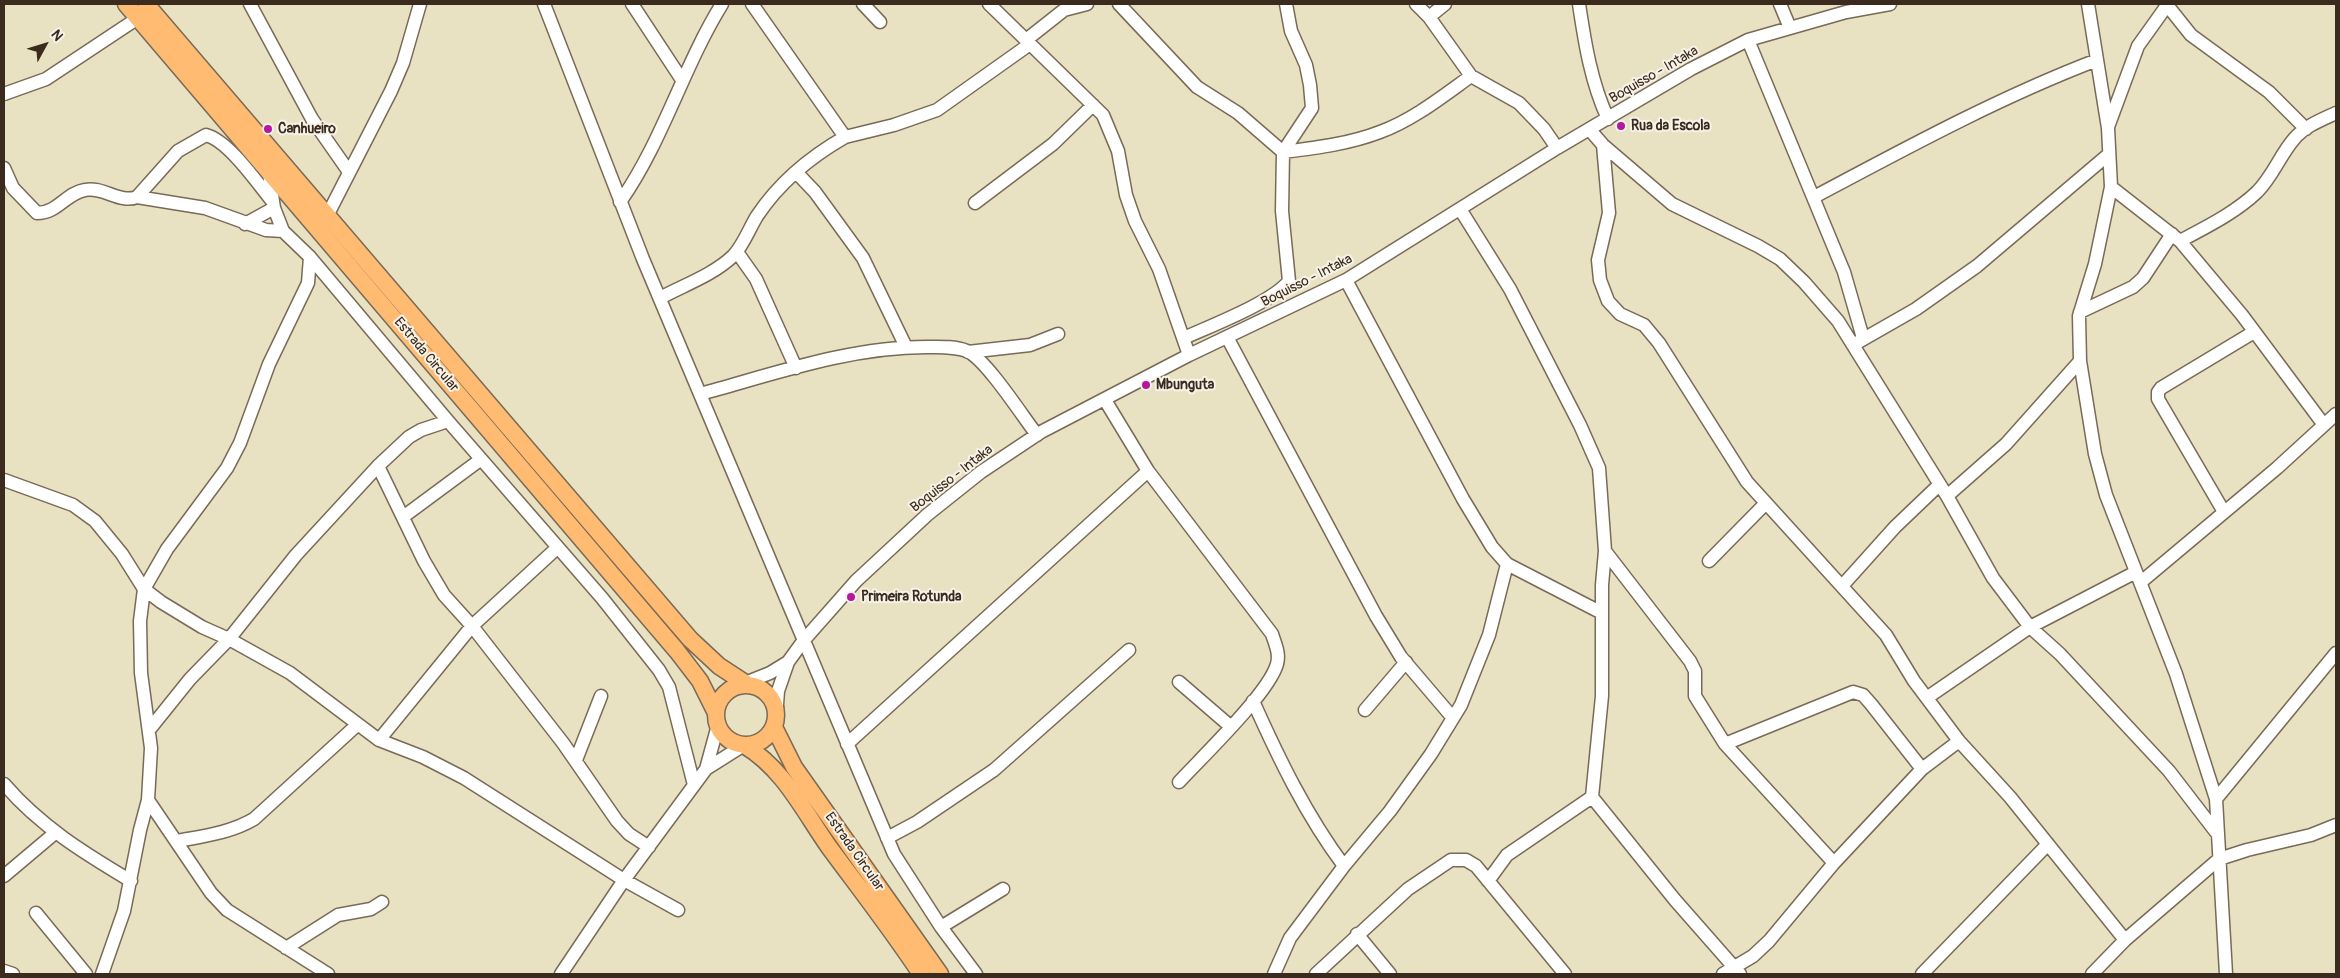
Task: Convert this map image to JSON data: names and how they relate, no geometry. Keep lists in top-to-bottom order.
{
  "streets": {
    "main road": ["Estrada Circular"],
    "street": ["Boquisso - Intaka"]
  },
  "places": [
    "Rua da Escola",
    "Canhueiro",
    "Mbunguta",
    "Primeira Rotunda"
  ],
  "north": "top right"
}
